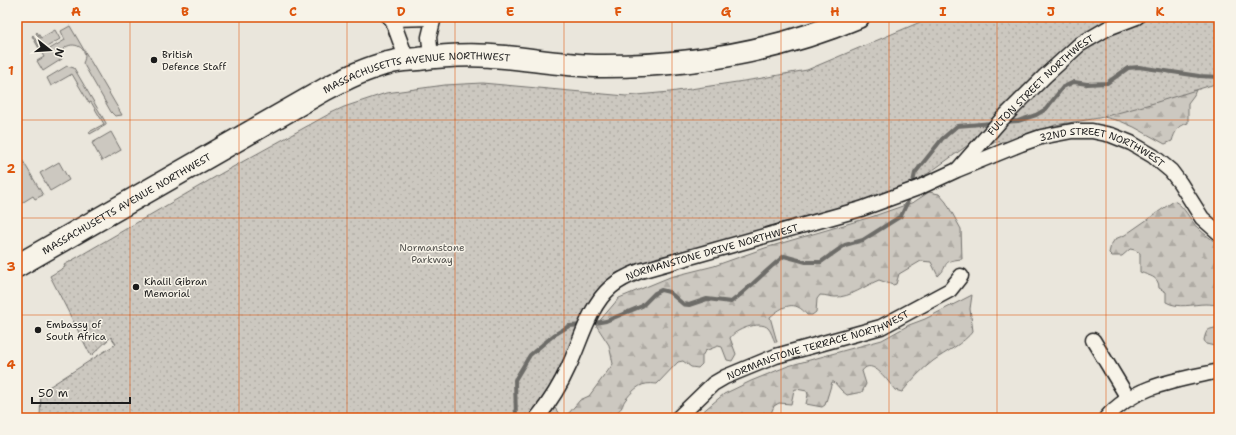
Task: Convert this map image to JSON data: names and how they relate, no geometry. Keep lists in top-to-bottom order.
{
  "streets": {
    "main road": ["MASSACHUSETTS AVENUE NORTHWEST"],
    "street": [
      "FULTON STREET NORTHWEST",
      "32ND STREET NORTHWEST",
      "NORMANSTONE DRIVE NORTHWEST",
      "NORMANSTONE TERRACE NORTHWEST"
    ]
  },
  "crossings": [
    ["FULTON STREET NORTHWEST", "32ND STREET NORTHWEST"],
    ["FULTON STREET NORTHWEST", "NORMANSTONE DRIVE NORTHWEST"],
    ["32ND STREET NORTHWEST", "NORMANSTONE DRIVE NORTHWEST"]
  ],
  "parks": ["Normanstone Parkway"],
  "places": ["British Defence Staff", "Khalil Gibran Memorial", "Embassy of South Africa"],
  "scale_bar": "50 m",
  "north": "right",
  "grid": {
    "columns": [
      "A",
      "B",
      "C",
      "D",
      "E",
      "F",
      "G",
      "H",
      "I",
      "J",
      "K"
    ],
    "rows": [
      "1",
      "2",
      "3",
      "4"
    ]
  }
}
